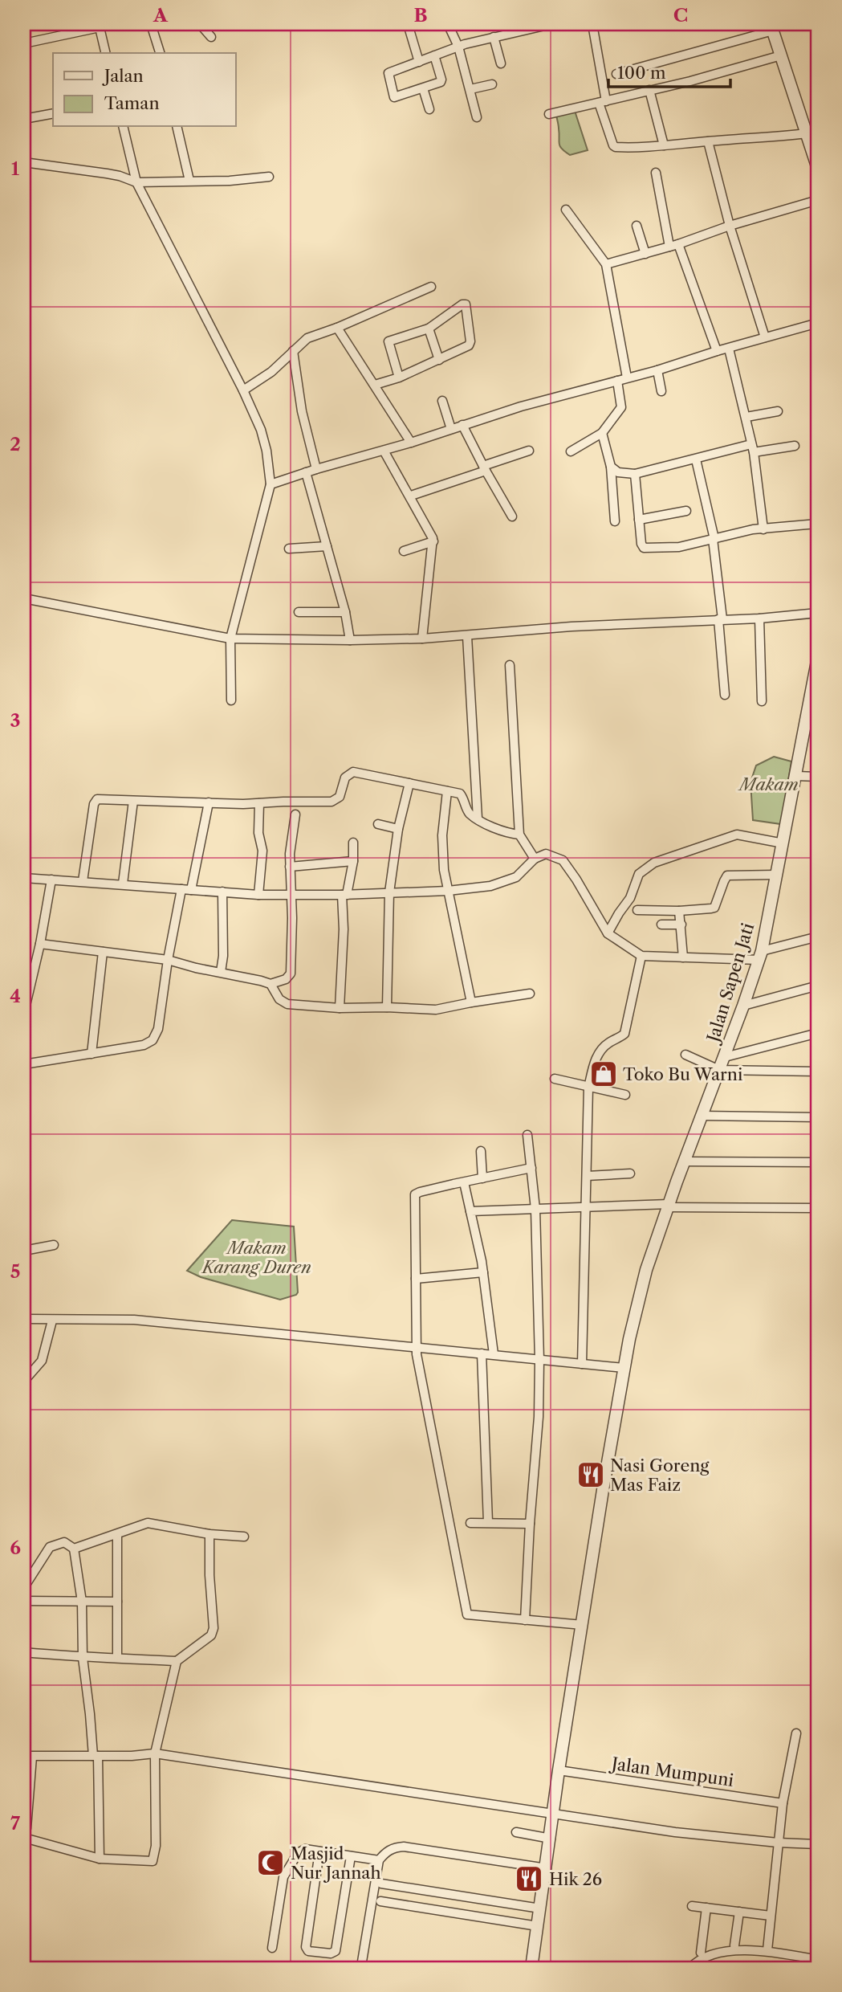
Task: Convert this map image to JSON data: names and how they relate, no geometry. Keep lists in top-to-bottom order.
{
  "streets": {
    "street": ["Jalan Sapen Jati", "Jalan Mumpuni"]
  },
  "crossings": [
    ["Jalan Sapen Jati", "Jalan Mumpuni"]
  ],
  "parks": ["Makam", "Makam Karang Duren"],
  "places": {
    "shop": ["Toko Bu Warni"],
    "restaurant": ["Nasi Goreng Mas Faiz", "Hik 26"],
    "mosque": ["Masjid Nur Jannah"]
  },
  "legend": ["Jalan", "Taman"],
  "scale_bar": "100 m",
  "grid": {
    "columns": ["A", "B", "C"],
    "rows": [
      "1",
      "2",
      "3",
      "4",
      "5",
      "6",
      "7"
    ]
  }
}
